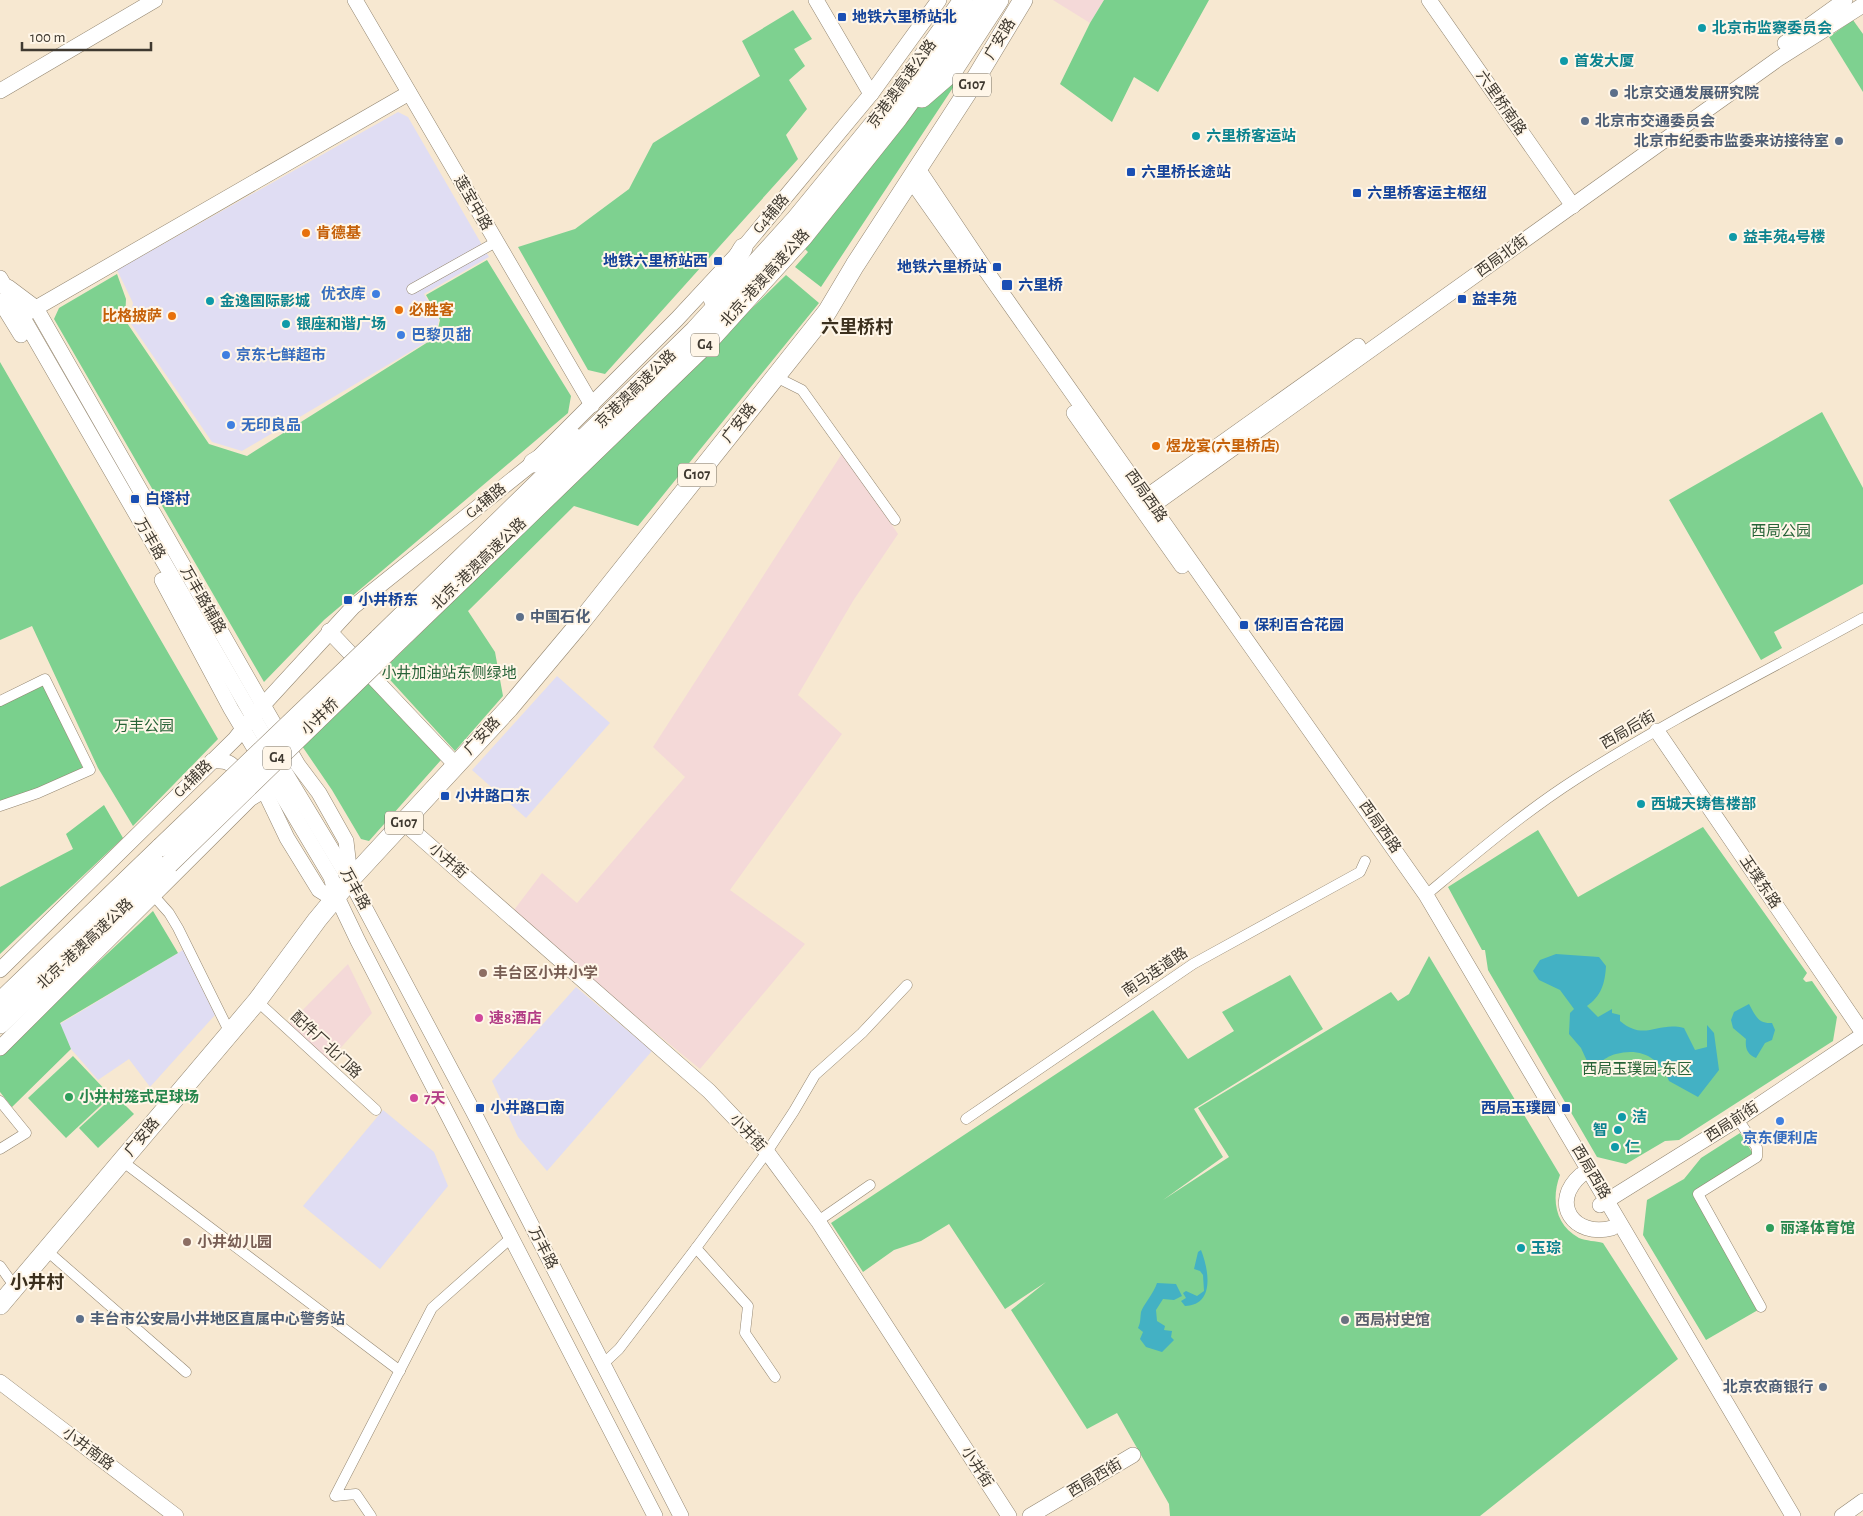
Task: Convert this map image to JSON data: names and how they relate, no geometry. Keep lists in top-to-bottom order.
{
  "streets": {
    "highway": [
      "广安路",
      "京港澳高速公路",
      "G107",
      "北京-港澳高速公路",
      "G4",
      "小井桥"
    ],
    "street": [
      "六里桥南路",
      "莲宝中路",
      "G4辅路",
      "西局北街",
      "西局西路",
      "万丰路",
      "万丰路辅路",
      "西局后街",
      "小井街",
      "玉璞东路",
      "南马连道路",
      "配件厂北门路",
      "西局前街",
      "小井南路",
      "西局西街"
    ]
  },
  "crossings": [
    ["广安路", "G107"],
    ["广安路", "西局西路"],
    ["广安路", "万丰路"],
    ["广安路", "小井街"],
    ["广安路", "配件厂北门路"],
    ["京港澳高速公路", "北京-港澳高速公路"],
    ["京港澳高速公路", "小井桥"],
    ["G107", "万丰路"],
    ["六里桥南路", "西局北街"],
    ["莲宝中路", "G4辅路"],
    ["G4辅路", "万丰路"],
    ["G4辅路", "万丰路辅路"],
    ["西局北街", "西局西路"],
    ["北京-港澳高速公路", "小井桥"],
    ["西局西路", "西局后街"],
    ["西局西路", "西局前街"],
    ["万丰路", "万丰路辅路"],
    ["西局后街", "玉璞东路"],
    ["玉璞东路", "西局前街"]
  ],
  "districts": ["六里桥村", "小井村"],
  "parks": [
    "西局公园",
    "小井加油站东侧绿地",
    "万丰公园",
    "西局玉璞园-东区"
  ],
  "places": {
    "transit": [
      "地铁六里桥站北",
      "六里桥长途站",
      "六里桥客运主枢纽",
      "地铁六里桥站西",
      "地铁六里桥站",
      "六里桥",
      "益丰苑",
      "白塔村",
      "小井桥东",
      "保利百合花园",
      "小井路口东",
      "小井路口南",
      "西局玉璞园"
    ],
    "other": [
      "北京市监察委员会",
      "首发大厦",
      "北京交通发展研究院",
      "北京市交通委员会",
      "六里桥客运站",
      "北京市纪委市监委来访接待室",
      "肯德基",
      "益丰苑4号楼",
      "优衣库",
      "金逸国际影城",
      "必胜客",
      "比格披萨",
      "银座和谐广场",
      "巴黎贝甜",
      "京东七鲜超市",
      "无印良品",
      "煜龙宴(六里桥店)",
      "中国石化",
      "西城天铸售楼部",
      "丰台区小井小学",
      "速8酒店",
      "小井村笼式足球场",
      "7天",
      "洁",
      "京东便利店",
      "智",
      "仁",
      "丽泽体育馆",
      "小井幼儿园",
      "玉琮",
      "丰台市公安局小井地区直属中心警务站",
      "西局村史馆",
      "北京农商银行"
    ]
  },
  "scale_bar": "100 m"
}
